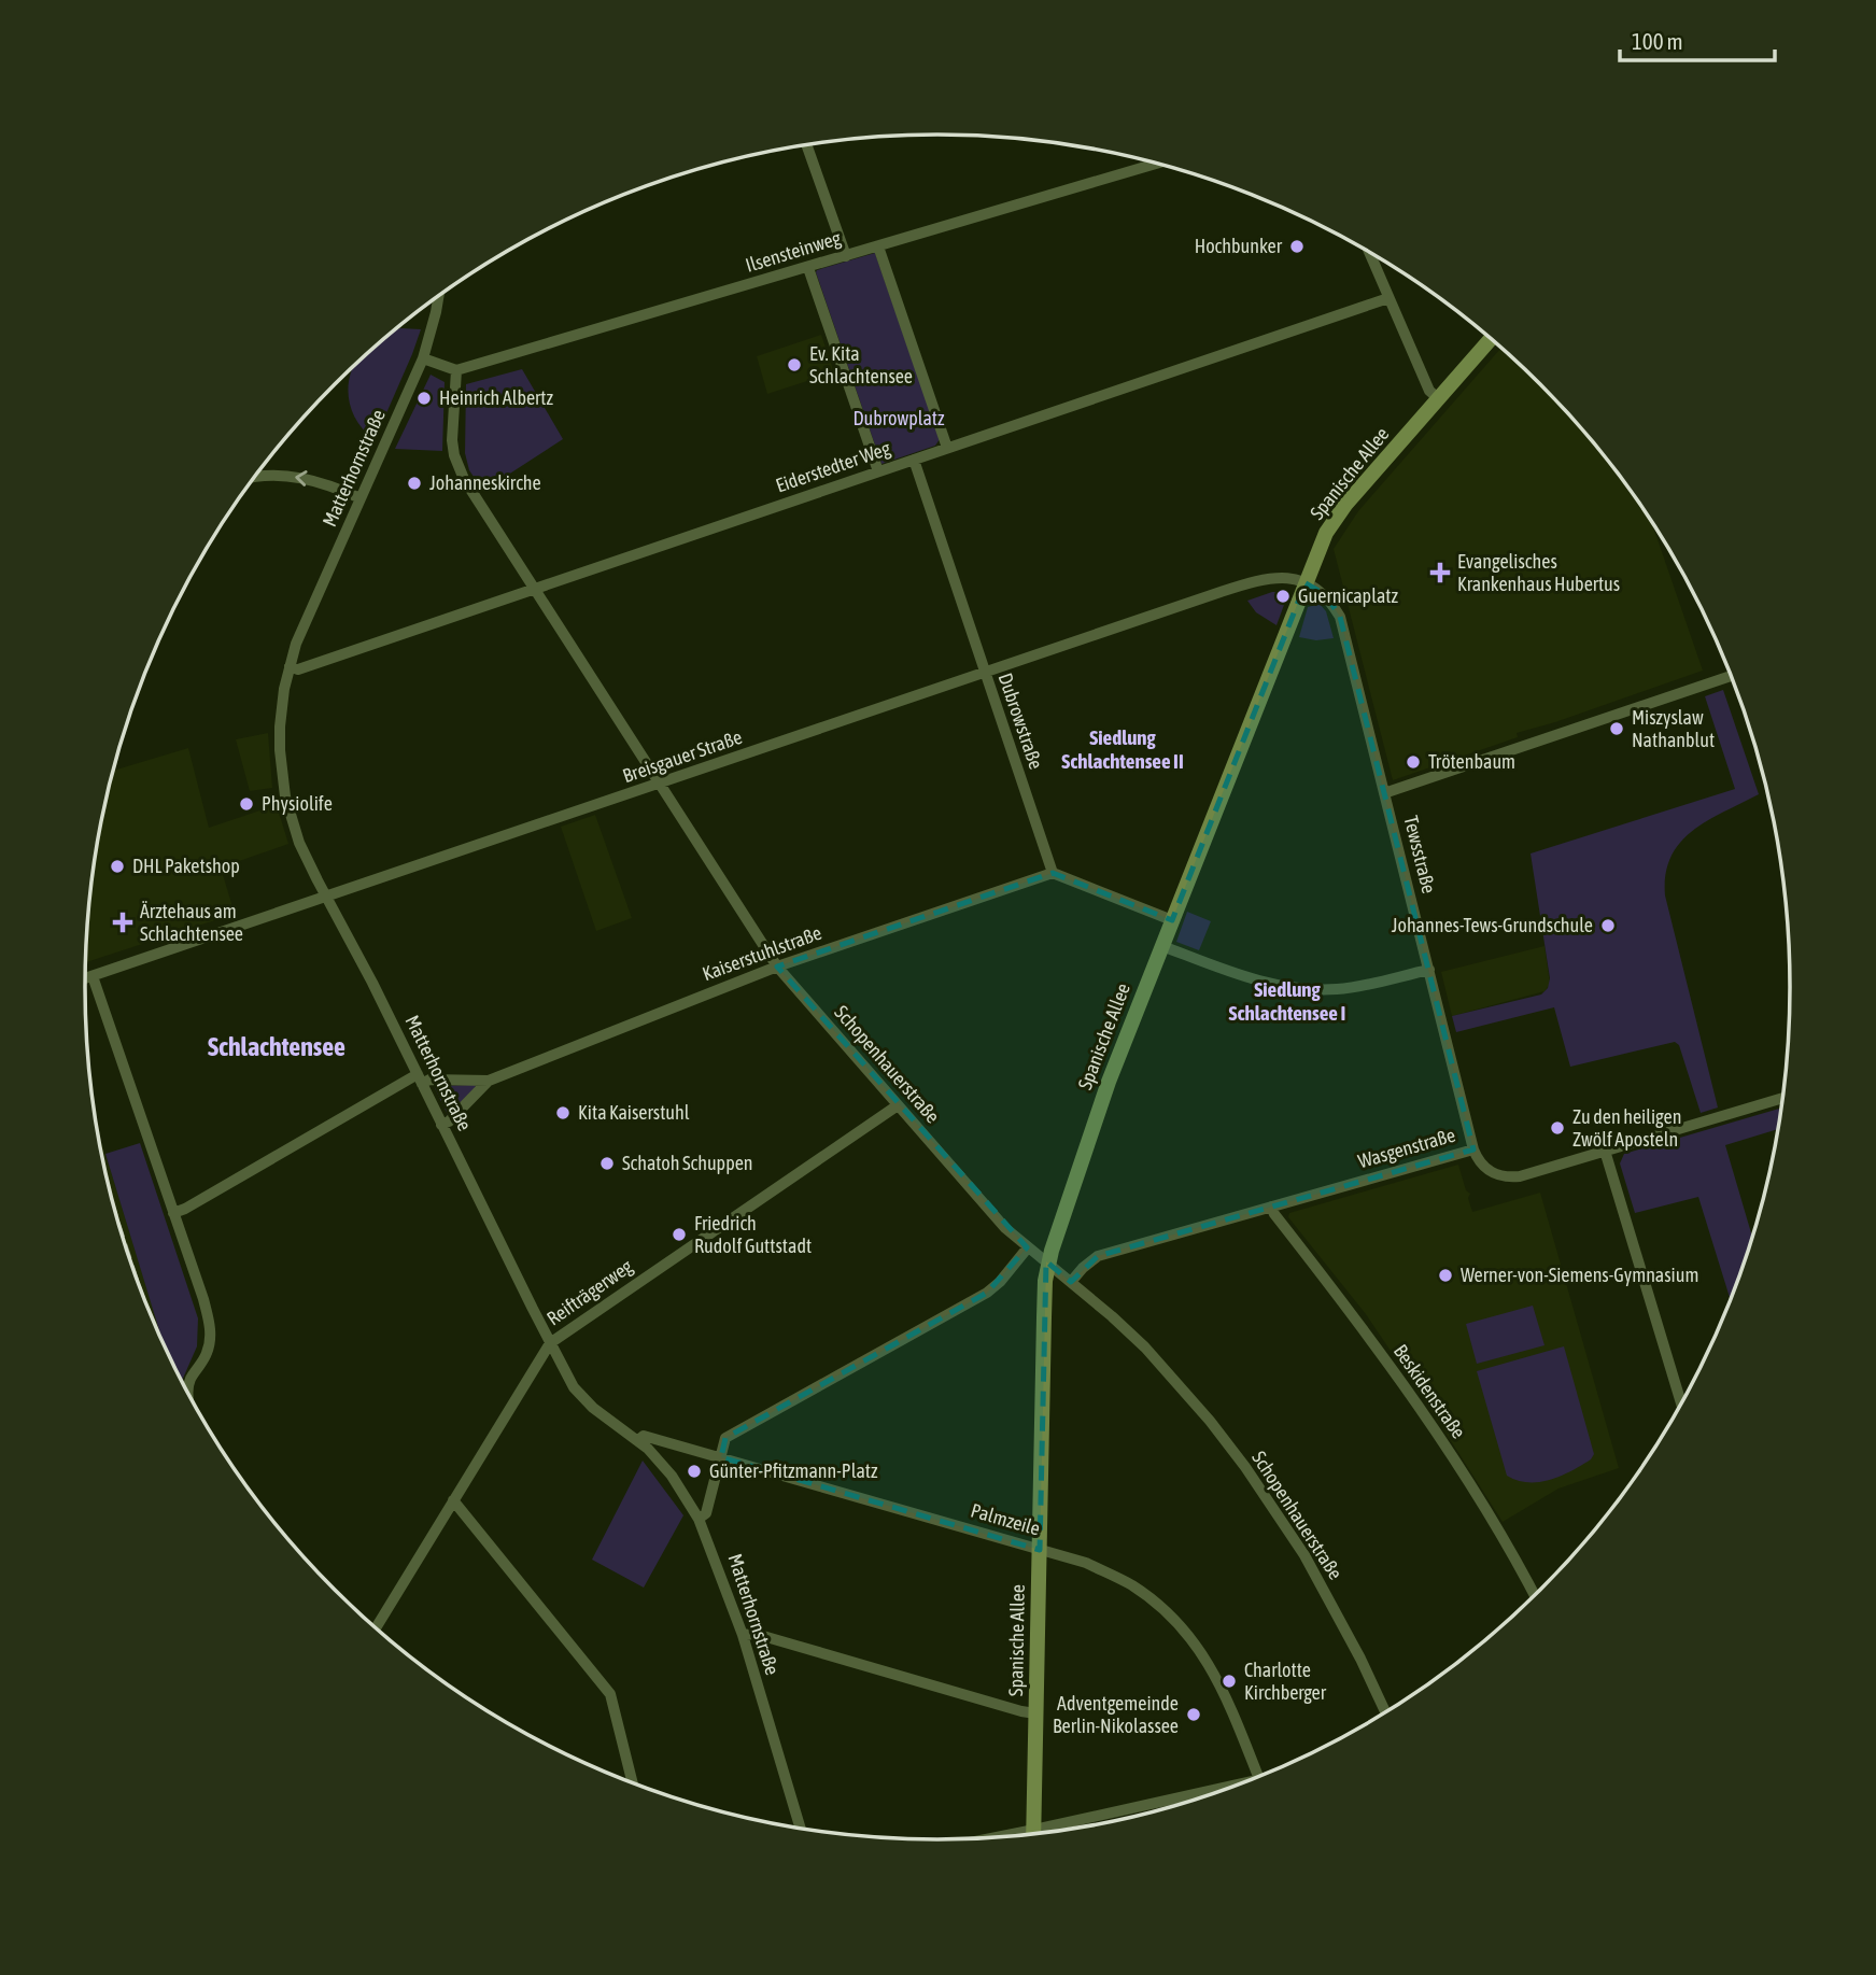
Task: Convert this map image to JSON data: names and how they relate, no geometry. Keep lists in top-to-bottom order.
{
  "streets": {
    "main road": ["Spanische Allee"],
    "street": [
      "Ilsensteinweg",
      "Eiderstedter Weg",
      "Matterhornstraße",
      "Dubrowstraße",
      "Breisgauer Straße",
      "Tewsstraße",
      "Kaiserstuhlstraße",
      "Schopenhauerstraße",
      "Wasgenstraße",
      "Reifträgerweg",
      "Beskidenstraße",
      "Palmzeile"
    ]
  },
  "crossings": [
    ["Ilsensteinweg", "Schopenhauerstraße"],
    ["Eiderstedter Weg", "Matterhornstraße"],
    ["Eiderstedter Weg", "Dubrowstraße"],
    ["Eiderstedter Weg", "Schopenhauerstraße"],
    ["Matterhornstraße", "Breisgauer Straße"],
    ["Matterhornstraße", "Kaiserstuhlstraße"],
    ["Matterhornstraße", "Reifträgerweg"],
    ["Matterhornstraße", "Palmzeile"],
    ["Spanische Allee", "Breisgauer Straße"],
    ["Spanische Allee", "Tewsstraße"],
    ["Spanische Allee", "Schopenhauerstraße"],
    ["Spanische Allee", "Palmzeile"],
    ["Dubrowstraße", "Breisgauer Straße"],
    ["Dubrowstraße", "Kaiserstuhlstraße"],
    ["Breisgauer Straße", "Tewsstraße"],
    ["Breisgauer Straße", "Schopenhauerstraße"],
    ["Tewsstraße", "Wasgenstraße"],
    ["Kaiserstuhlstraße", "Schopenhauerstraße"],
    ["Schopenhauerstraße", "Wasgenstraße"],
    ["Schopenhauerstraße", "Reifträgerweg"],
    ["Wasgenstraße", "Beskidenstraße"]
  ],
  "districts": ["Siedlung Schlachtensee II", "Siedlung Schlachtensee I", "Schlachtensee"],
  "parks": ["Dubrowplatz"],
  "places": {
    "other": [
      "Hochbunker",
      "Ev. Kita Schlachtensee",
      "Heinrich Albertz",
      "Johanneskirche",
      "Guernicaplatz",
      "Miszyslaw Nathanblut",
      "Trötenbaum",
      "Physiolife",
      "DHL Paketshop",
      "Johannes-Tews-Grundschule",
      "Kita Kaiserstuhl",
      "Zu den heiligen Zwölf Aposteln",
      "Schatoh Schuppen",
      "Friedrich Rudolf Guttstadt",
      "Werner-von-Siemens-Gymnasium",
      "Günter-Pfitzmann-Platz",
      "Charlotte Kirchberger",
      "Adventgemeinde Berlin-Nikolassee"
    ],
    "health": ["Evangelisches Krankenhaus Hubertus", "Ärztehaus am Schlachtensee"]
  },
  "scale_bar": "100 m"
}
